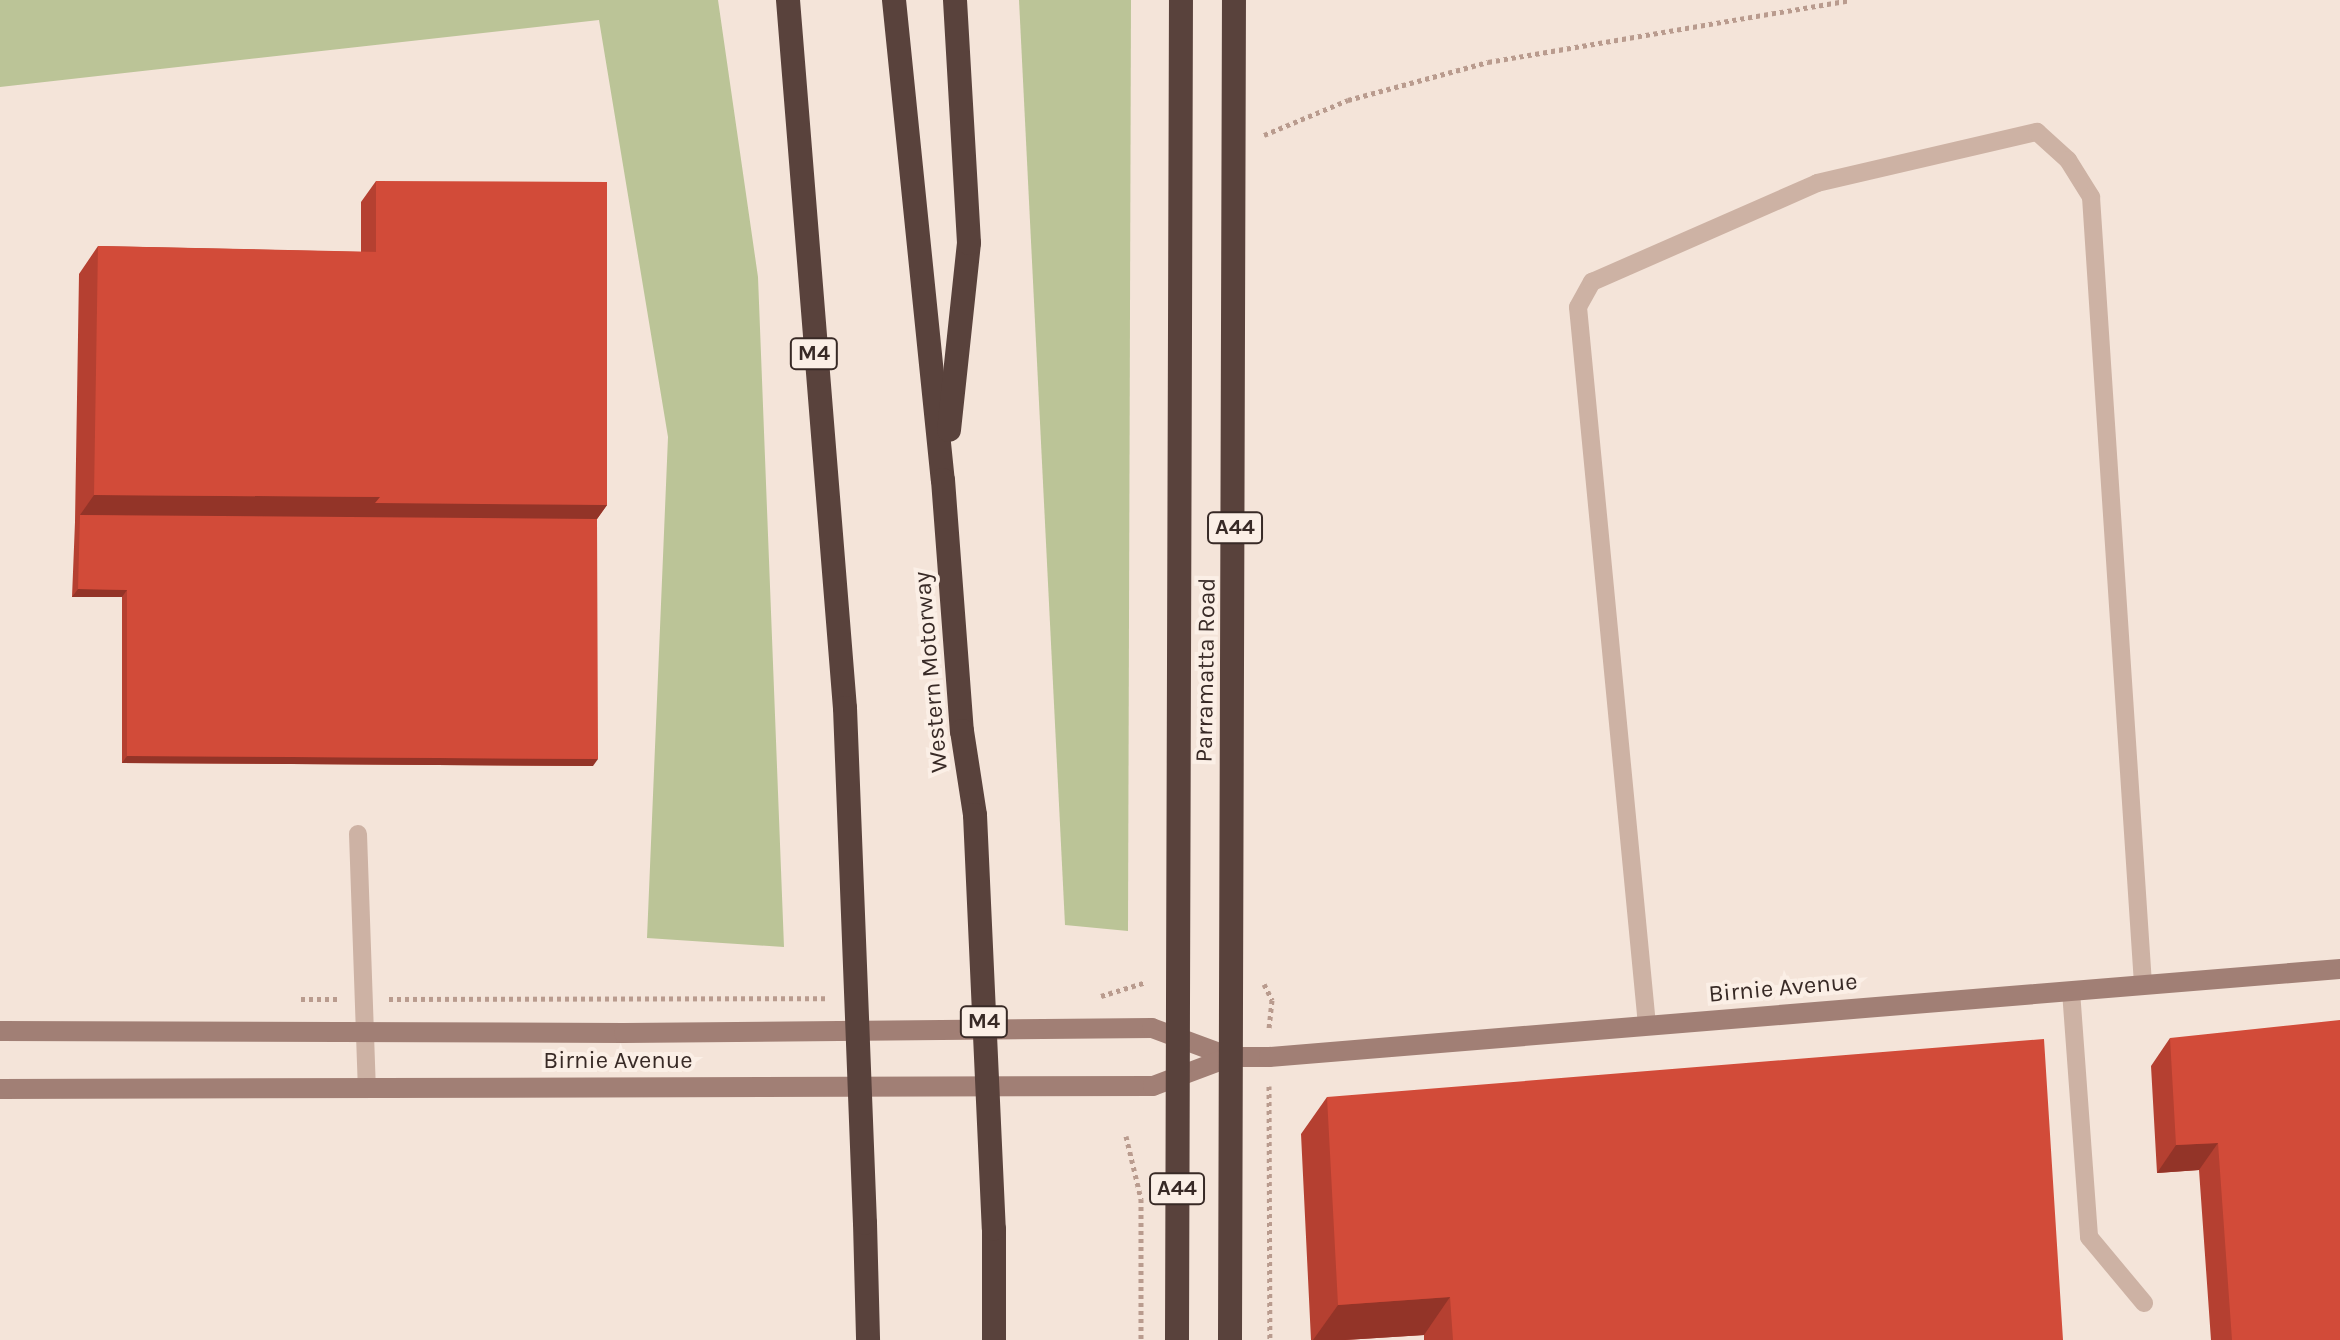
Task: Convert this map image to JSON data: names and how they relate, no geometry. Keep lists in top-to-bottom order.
{
  "streets": {
    "highway": [
      "M4",
      "A44",
      "Parramatta Road",
      "Western Motorway"
    ],
    "street": ["Birnie Avenue"]
  },
  "crossings": [
    ["M4", "Western Motorway"],
    ["Parramatta Road", "Birnie Avenue"]
  ]
}
